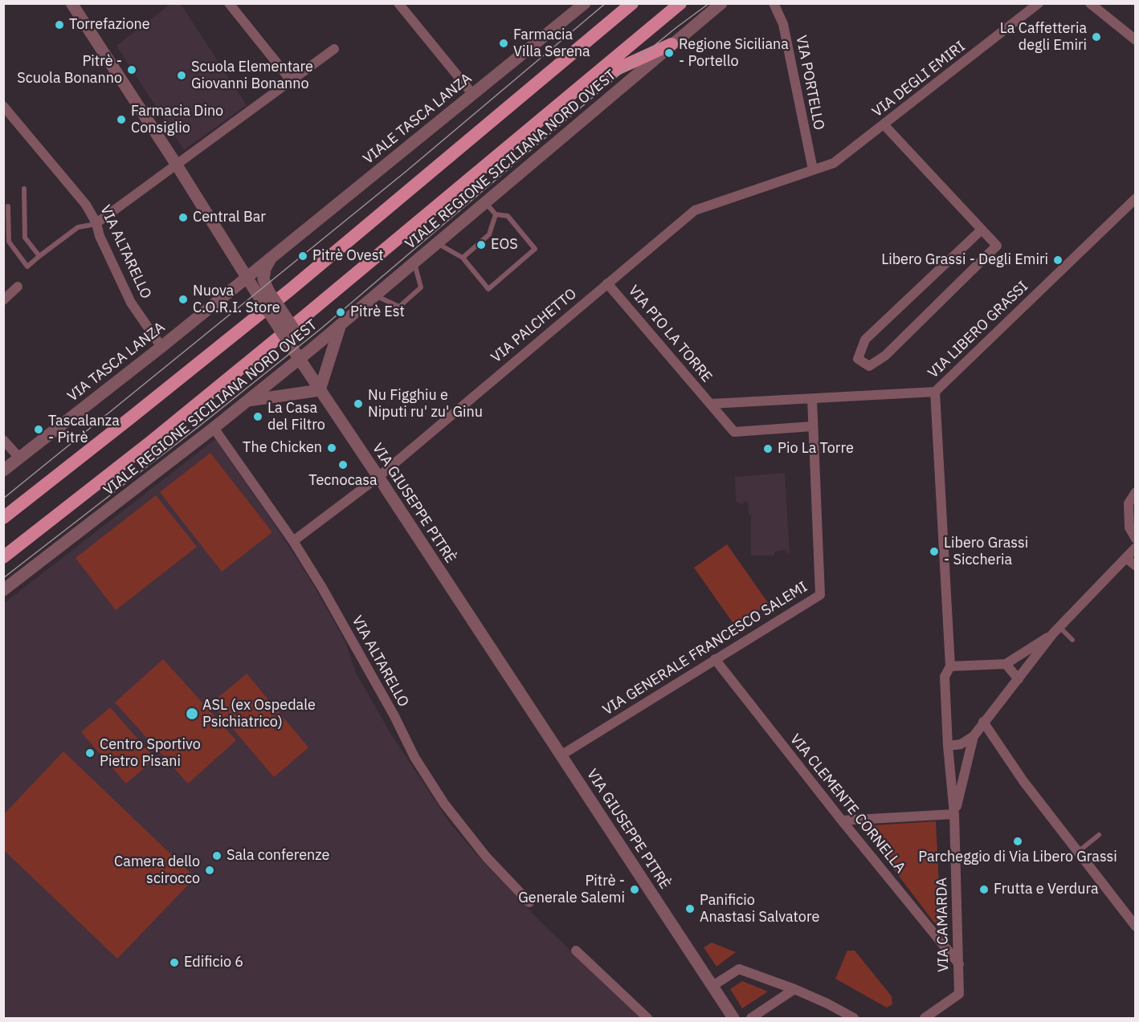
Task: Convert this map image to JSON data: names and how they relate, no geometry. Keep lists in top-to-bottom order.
{
  "streets": {
    "main road": ["VIALE REGIONE SICILIANA NORD OVEST"],
    "street": [
      "VIA DEGLI EMIRI",
      "VIA PORTELLO",
      "VIALE TASCA LANZA",
      "VIA ALTARELLO",
      "VIA PALCHETTO",
      "VIA LIBERO GRASSI",
      "VIA PIO LA TORRE",
      "VIA TASCA LANZA",
      "VIA GIUSEPPE PITRÈ",
      "VIA GENERALE FRANCESCO SALEMI",
      "VIA CLEMENTE CORNELLA",
      "VIA CAMARDA"
    ]
  },
  "crossings": [
    ["VIA DEGLI EMIRI", "VIA PORTELLO"],
    ["VIA DEGLI EMIRI", "VIA PALCHETTO"],
    ["VIA PORTELLO", "VIA PALCHETTO"],
    ["VIALE TASCA LANZA", "VIA GIUSEPPE PITRÈ"],
    ["VIALE REGIONE SICILIANA NORD OVEST", "VIA ALTARELLO"],
    ["VIALE REGIONE SICILIANA NORD OVEST", "VIA GIUSEPPE PITRÈ"],
    ["VIA ALTARELLO", "VIA PALCHETTO"],
    ["VIA ALTARELLO", "VIA TASCA LANZA"],
    ["VIA PALCHETTO", "VIA PIO LA TORRE"],
    ["VIA PALCHETTO", "VIA GIUSEPPE PITRÈ"],
    ["VIA LIBERO GRASSI", "VIA PIO LA TORRE"],
    ["VIA LIBERO GRASSI", "VIA CAMARDA"],
    ["VIA PIO LA TORRE", "VIA GENERALE FRANCESCO SALEMI"],
    ["VIA TASCA LANZA", "VIA GIUSEPPE PITRÈ"],
    ["VIA GIUSEPPE PITRÈ", "VIA GENERALE FRANCESCO SALEMI"],
    ["VIA GENERALE FRANCESCO SALEMI", "VIA CLEMENTE CORNELLA"],
    ["VIA CLEMENTE CORNELLA", "VIA CAMARDA"]
  ],
  "places": [
    "Torrefazione",
    "La Caffetteria degli Emiri",
    "Farmacia Villa Serena",
    "Regione Siciliana - Portello",
    "Pitrè - Scuola Bonanno",
    "Scuola Elementare Giovanni Bonanno",
    "Farmacia Dino Consiglio",
    "Central Bar",
    "EOS",
    "Pitrè Ovest",
    "Libero Grassi - Degli Emiri",
    "Nuova C.O.R.I. Store",
    "Pitrè Est",
    "Nu Figghiu e Niputi ru' zu' Ginu",
    "La Casa del Filtro",
    "Tascalanza - Pitrè",
    "The Chicken",
    "Pio La Torre",
    "Tecnocasa",
    "Libero Grassi - Siccheria",
    "ASL (ex Ospedale Psichiatrico)",
    "Centro Sportivo Pietro Pisani",
    "Parcheggio di Via Libero Grassi",
    "Sala conferenze",
    "Camera dello scirocco",
    "Pitrè - Generale Salemi",
    "Frutta e Verdura",
    "Panificio Anastasi Salvatore",
    "Edificio 6"
  ]
}
